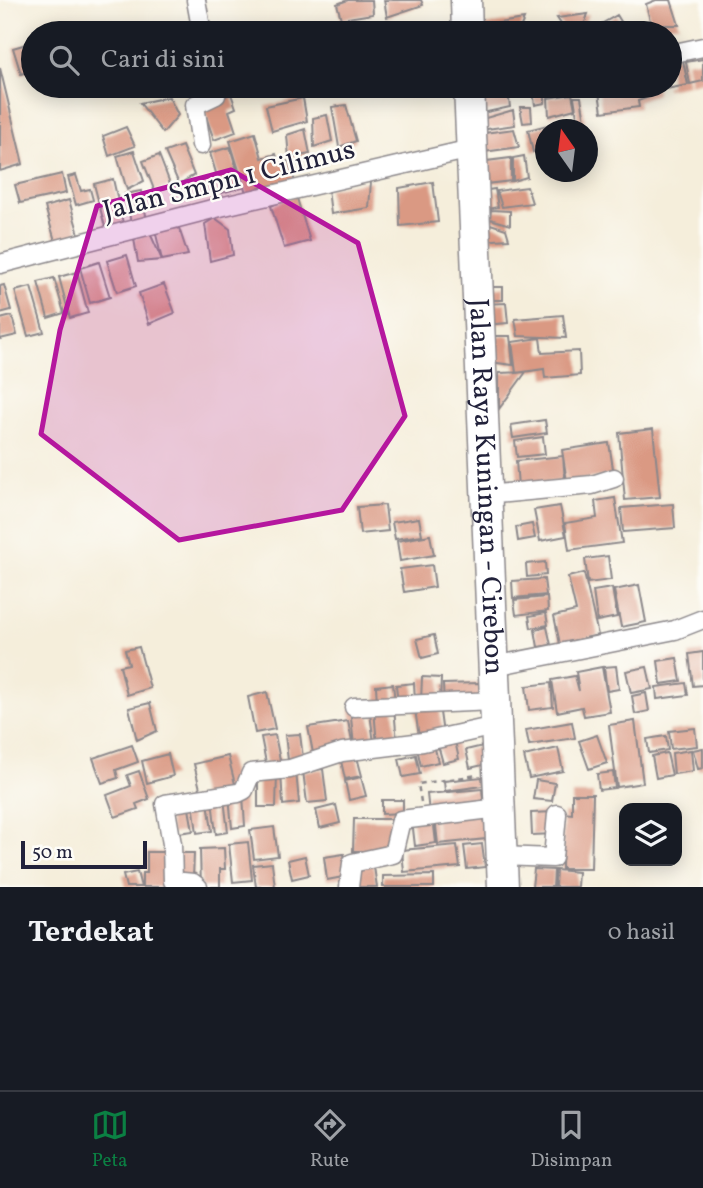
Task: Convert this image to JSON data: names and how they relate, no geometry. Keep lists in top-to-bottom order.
{
  "streets": {
    "highway": ["Jalan Raya Kuningan - Cirebon"],
    "street": ["Jalan Smpn 1 Cilimus"]
  },
  "crossings": [
    ["Jalan Smpn 1 Cilimus", "Jalan Raya Kuningan - Cirebon"]
  ],
  "scale_bar": "50 m",
  "north": "top",
  "page": {
    "search": "Cari di sini",
    "scale": "50 m",
    "heading": ["Terdekat", "0 hasil"],
    "nav": ["Peta", "Rute", "Disimpan"]
  }
}
